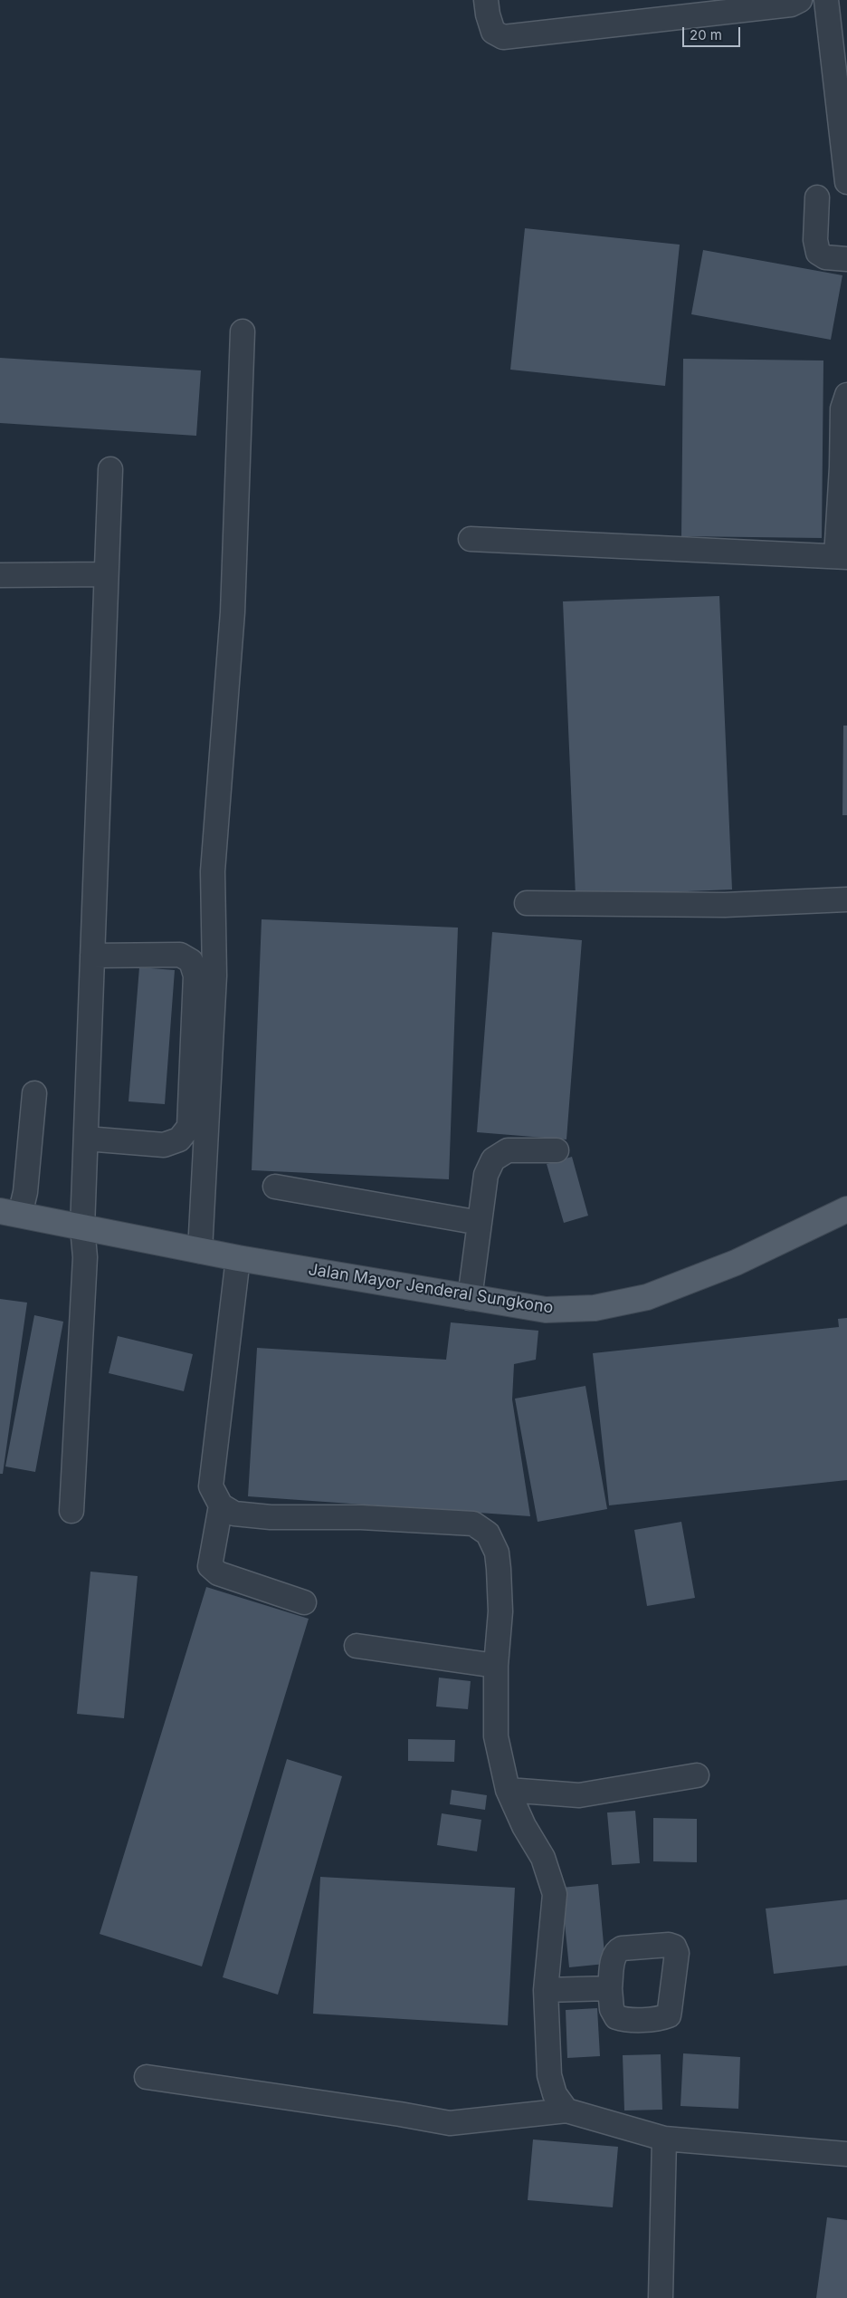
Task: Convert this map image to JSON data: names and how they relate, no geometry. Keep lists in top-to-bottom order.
{
  "streets": {
    "main road": ["Jalan Mayor Jenderal Sungkono"]
  },
  "scale_bar": "20 m"
}
